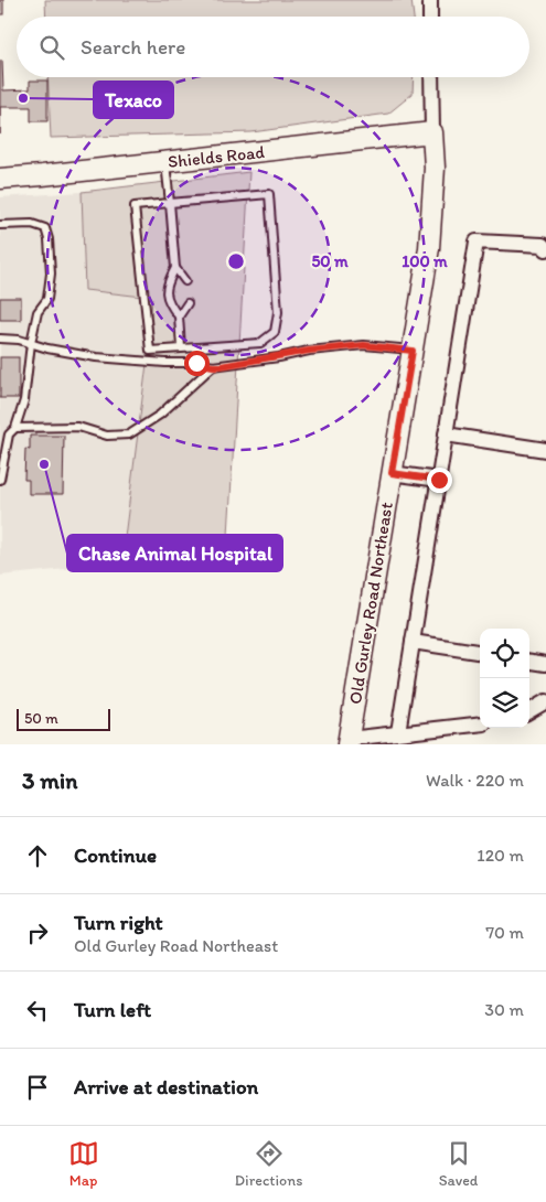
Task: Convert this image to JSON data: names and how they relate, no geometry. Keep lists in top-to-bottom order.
{
  "streets": {
    "street": ["Shields Road", "Old Gurley Road Northeast"]
  },
  "crossings": [
    ["Shields Road", "Old Gurley Road Northeast"]
  ],
  "places": ["Texaco", "Chase Animal Hospital"],
  "scale_bar": "50 m",
  "page": {
    "search": "Search here",
    "scale": "50 m",
    "heading": ["3 min", "Walk · 220 m"],
    "list": [
      ["Continue", "120 m"],
      ["Turn right", "Old Gurley Road Northeast", "70 m"],
      ["Turn left", "30 m"],
      "Arrive at destination"
    ],
    "nav": ["Map", "Directions", "Saved"]
  },
  "rings": ["50 m", "100 m"]
}
